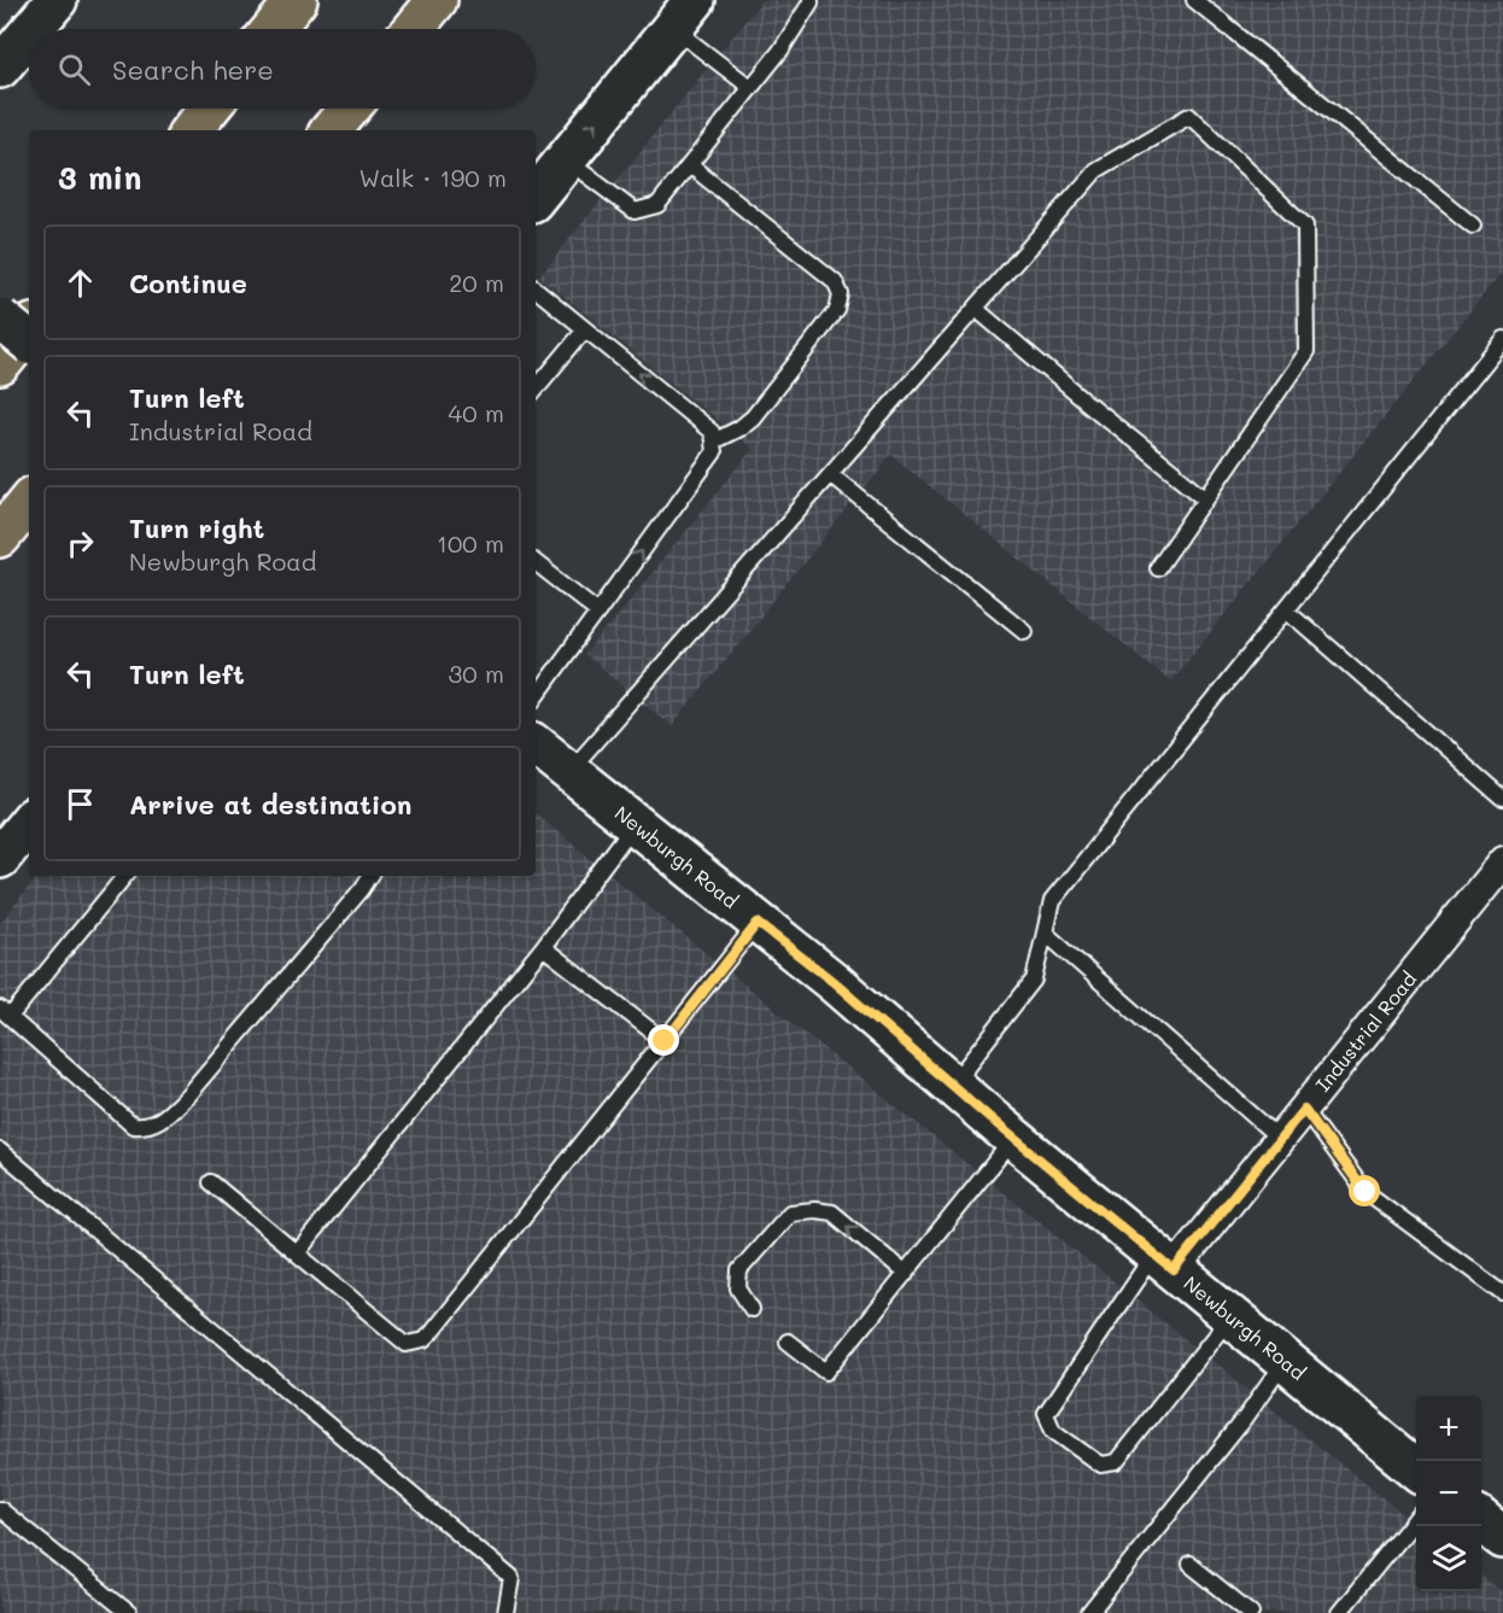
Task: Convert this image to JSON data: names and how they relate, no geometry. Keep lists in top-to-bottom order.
{
  "streets": {
    "main road": ["Newburgh Road"],
    "street": ["Industrial Road"]
  },
  "crossings": [
    ["Newburgh Road", "Industrial Road"]
  ],
  "page": {
    "search": "Search here",
    "heading": ["3 min", "Walk · 190 m"],
    "list": [
      ["Continue", "20 m"],
      ["Turn left", "Industrial Road", "40 m"],
      ["Turn right", "Newburgh Road", "100 m"],
      ["Turn left", "30 m"],
      "Arrive at destination"
    ],
    "map_buttons": ["+", "−"]
  }
}
